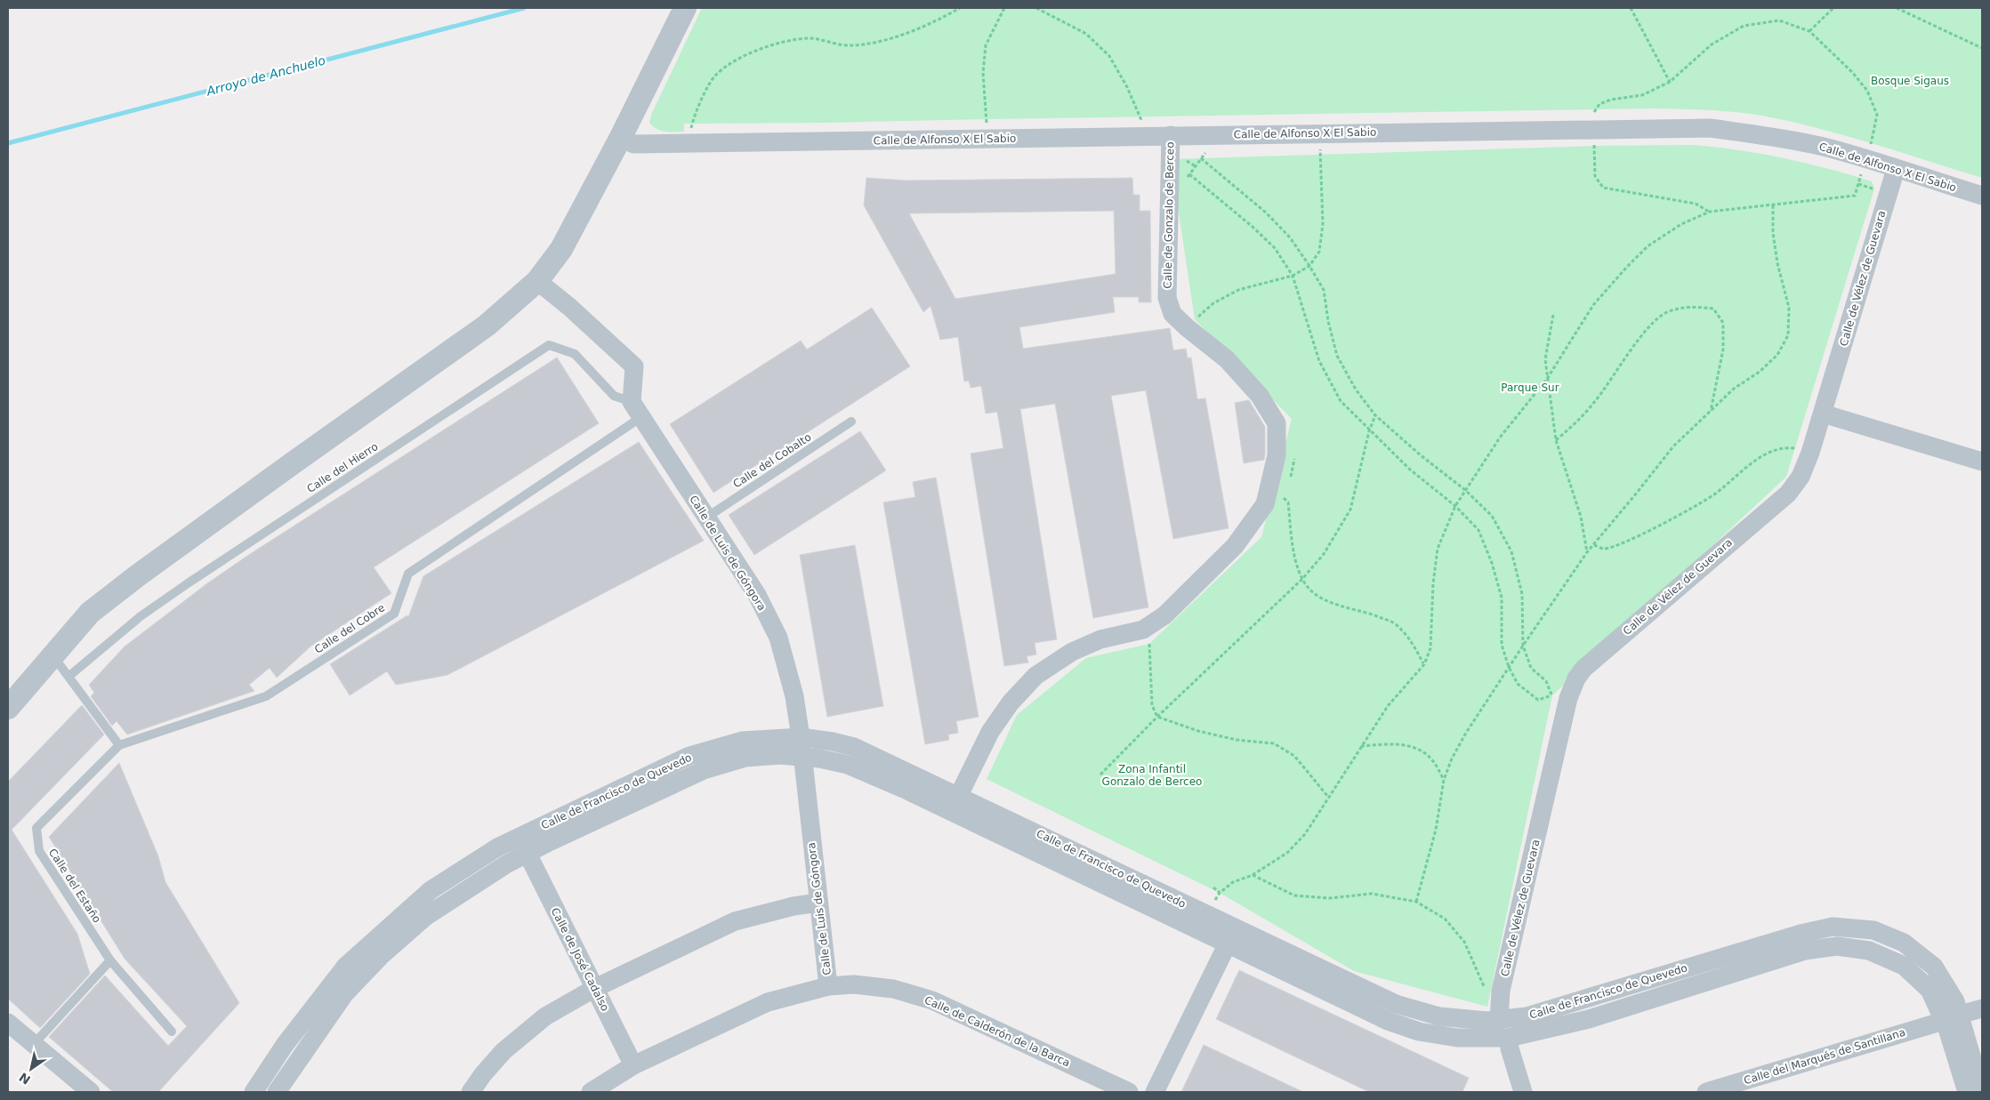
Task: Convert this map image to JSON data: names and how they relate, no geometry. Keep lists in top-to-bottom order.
{
  "streets": {
    "street": [
      "Calle de Alfonso X El Sabio",
      "Calle de Gonzalo de Berceo",
      "Calle de Vélez de Guevara",
      "Calle de Luis de Góngora",
      "Calle de Francisco de Quevedo",
      "Calle de José Cadalso",
      "Calle de Calderón de la Barca",
      "Calle del Marqués de Santillana"
    ],
    "lane": [
      "Calle del Cobalto",
      "Calle del Hierro",
      "Calle del Cobre",
      "Calle del Estaño"
    ]
  },
  "crossings": [
    ["Calle de Alfonso X El Sabio", "Calle de Gonzalo de Berceo"],
    ["Calle de Alfonso X El Sabio", "Calle de Vélez de Guevara"],
    ["Calle de Gonzalo de Berceo", "Calle de Francisco de Quevedo"],
    ["Calle de Vélez de Guevara", "Calle de Francisco de Quevedo"],
    ["Calle del Cobalto", "Calle de Luis de Góngora"],
    ["Calle del Hierro", "Calle de Luis de Góngora"],
    ["Calle del Hierro", "Calle del Cobre"],
    ["Calle de Luis de Góngora", "Calle del Cobre"],
    ["Calle de Luis de Góngora", "Calle de Francisco de Quevedo"],
    ["Calle de Luis de Góngora", "Calle de Calderón de la Barca"],
    ["Calle del Cobre", "Calle del Estaño"],
    ["Calle de Francisco de Quevedo", "Calle de José Cadalso"],
    ["Calle de Francisco de Quevedo", "Calle del Marqués de Santillana"],
    ["Calle de José Cadalso", "Calle de Calderón de la Barca"]
  ],
  "water": ["Arroyo de Anchuelo"],
  "parks": ["Bosque Sigaus", "Parque Sur", "Zona Infantil Gonzalo de Berceo"],
  "north": "bottom left"
}
